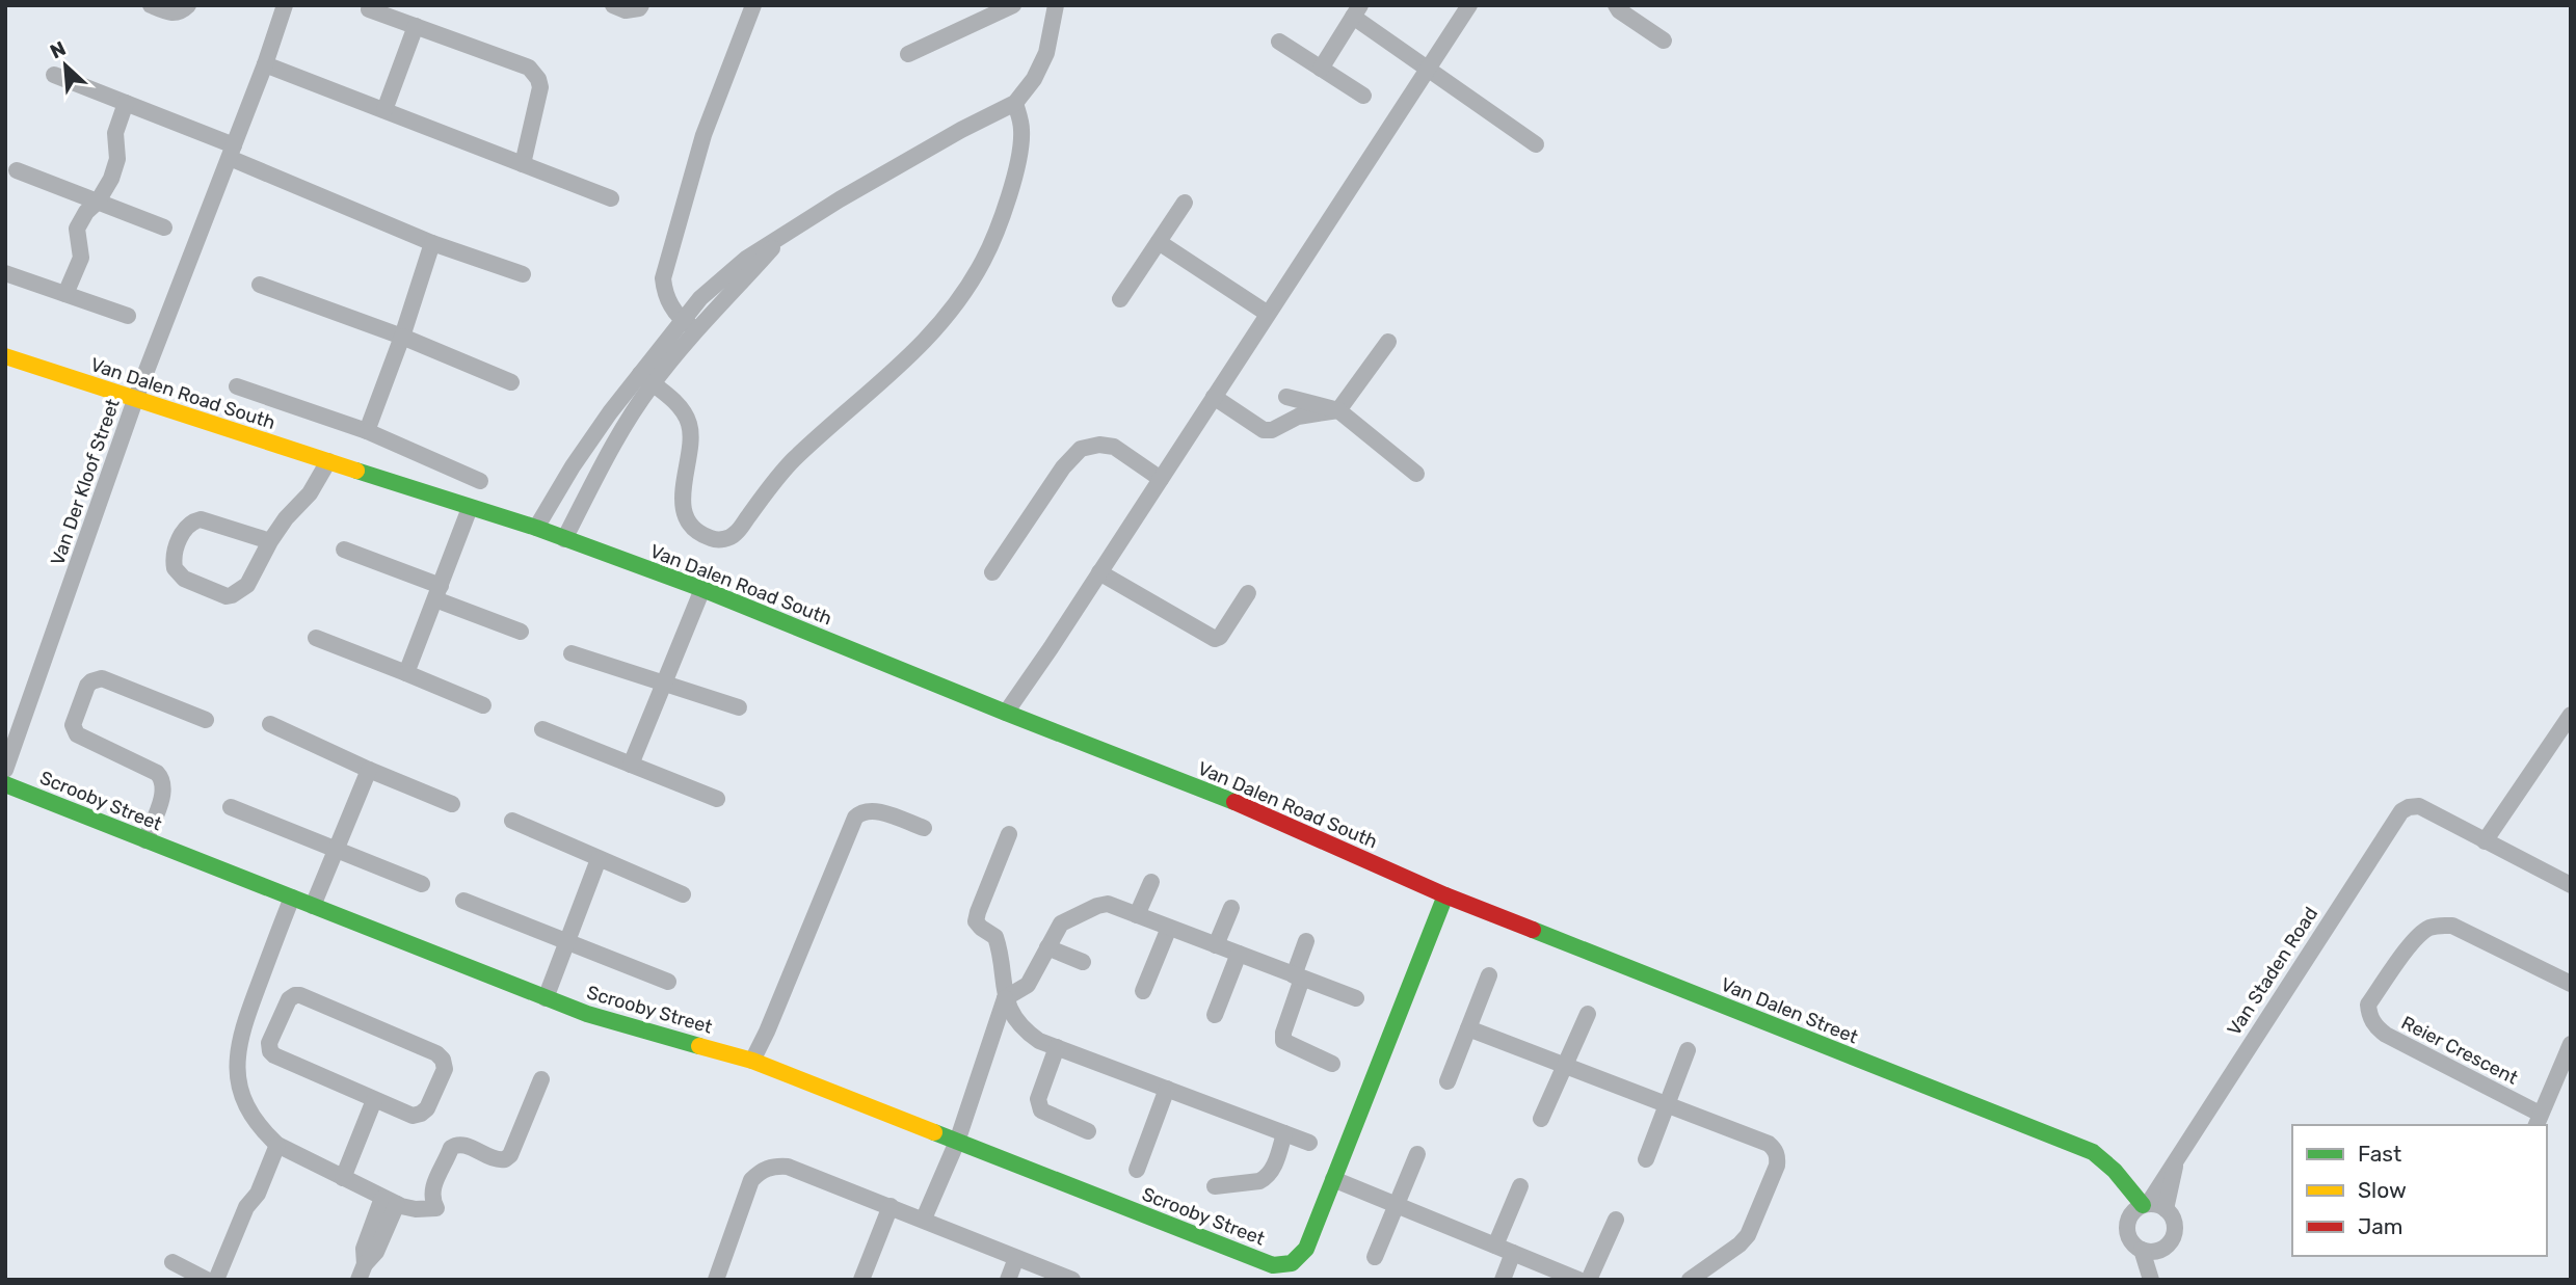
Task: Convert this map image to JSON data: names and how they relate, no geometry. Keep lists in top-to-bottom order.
{
  "streets": {
    "street": [
      "Van Dalen Road South",
      "Van Der Kloof Street",
      "Scrooby Street",
      "Van Staden Road",
      "Van Dalen Street",
      "Reier Crescent"
    ]
  },
  "crossings": [
    ["Van Dalen Road South", "Van Der Kloof Street"],
    ["Van Dalen Road South", "Van Dalen Street"],
    ["Van Staden Road", "Van Dalen Street"]
  ],
  "legend": ["Fast", "Slow", "Jam"],
  "north": "top left"
}
